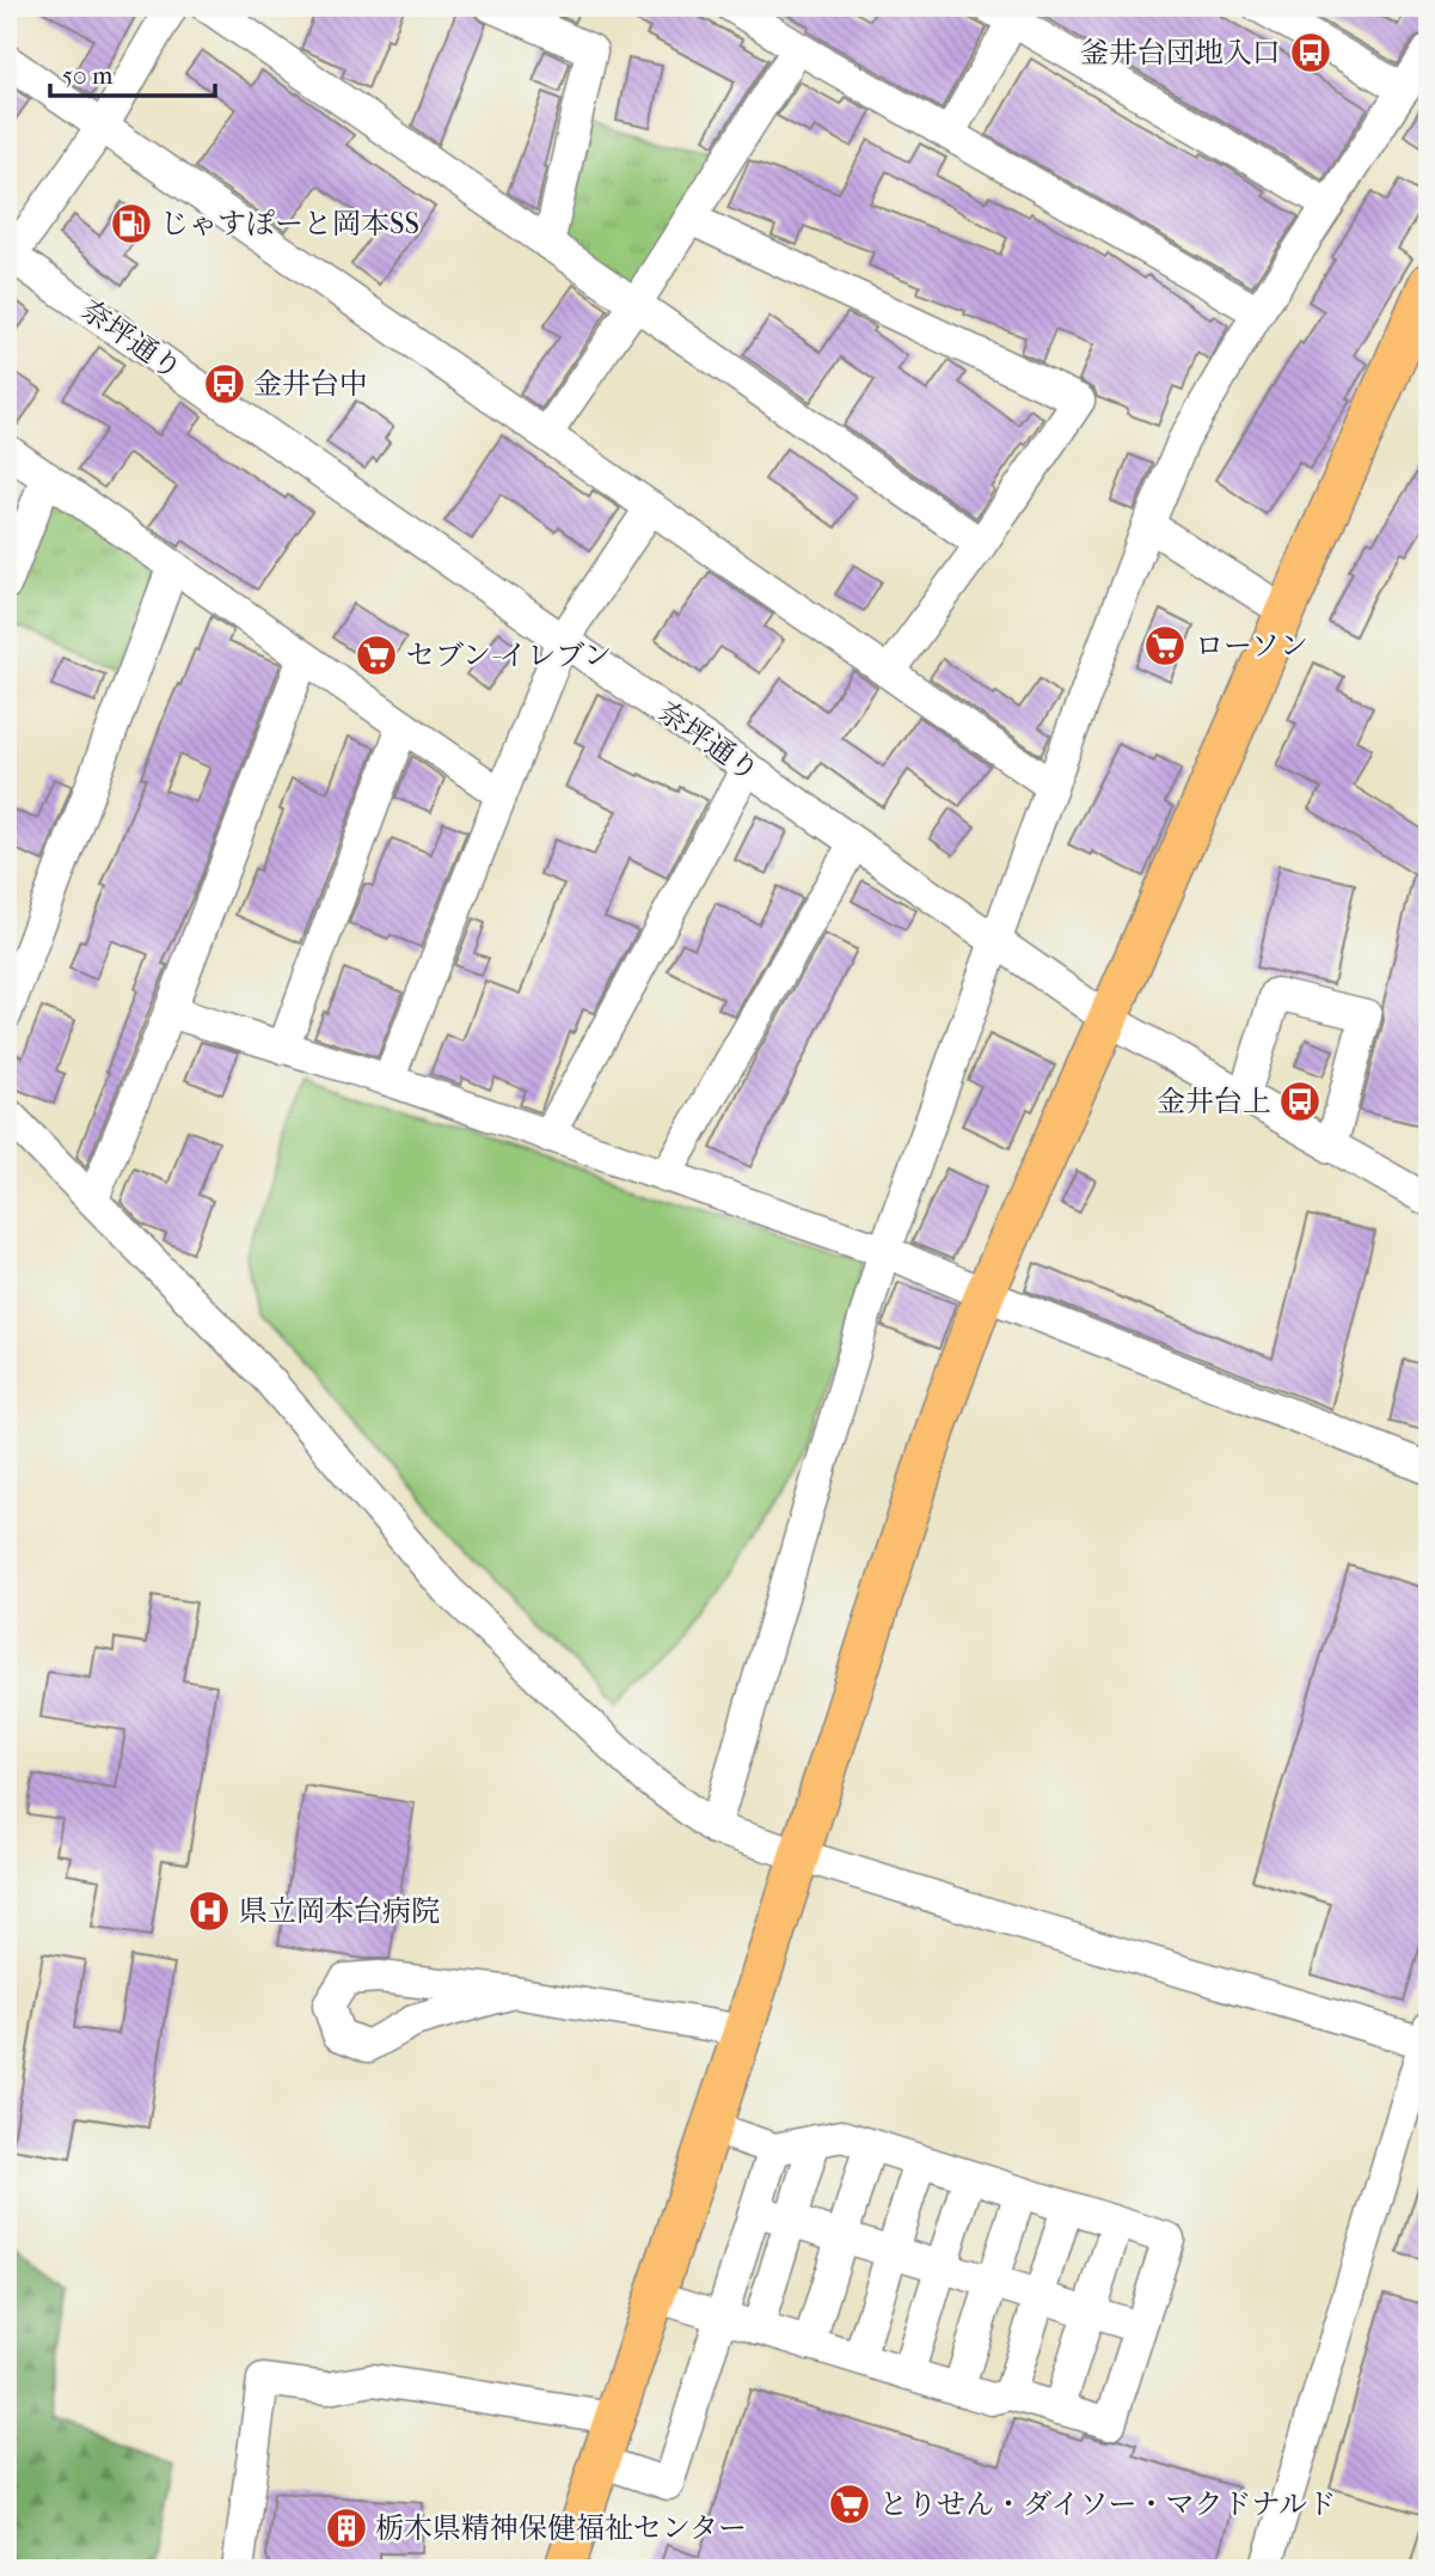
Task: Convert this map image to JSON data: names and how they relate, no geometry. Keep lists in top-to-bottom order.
{
  "streets": {
    "street": ["奈坪通り"]
  },
  "places": {
    "bus stop": ["釜井台団地入口", "金井台中", "金井台上"],
    "fuel station": ["じゃすぽーと岡本SS"],
    "supermarket": ["ローソン", "セブン-イレブン", "とりせん・ダイソー・マクドナルド"],
    "hospital": ["県立岡本台病院"],
    "building": ["栃木県精神保健福祉センター"]
  },
  "scale_bar": "50 m"
}
